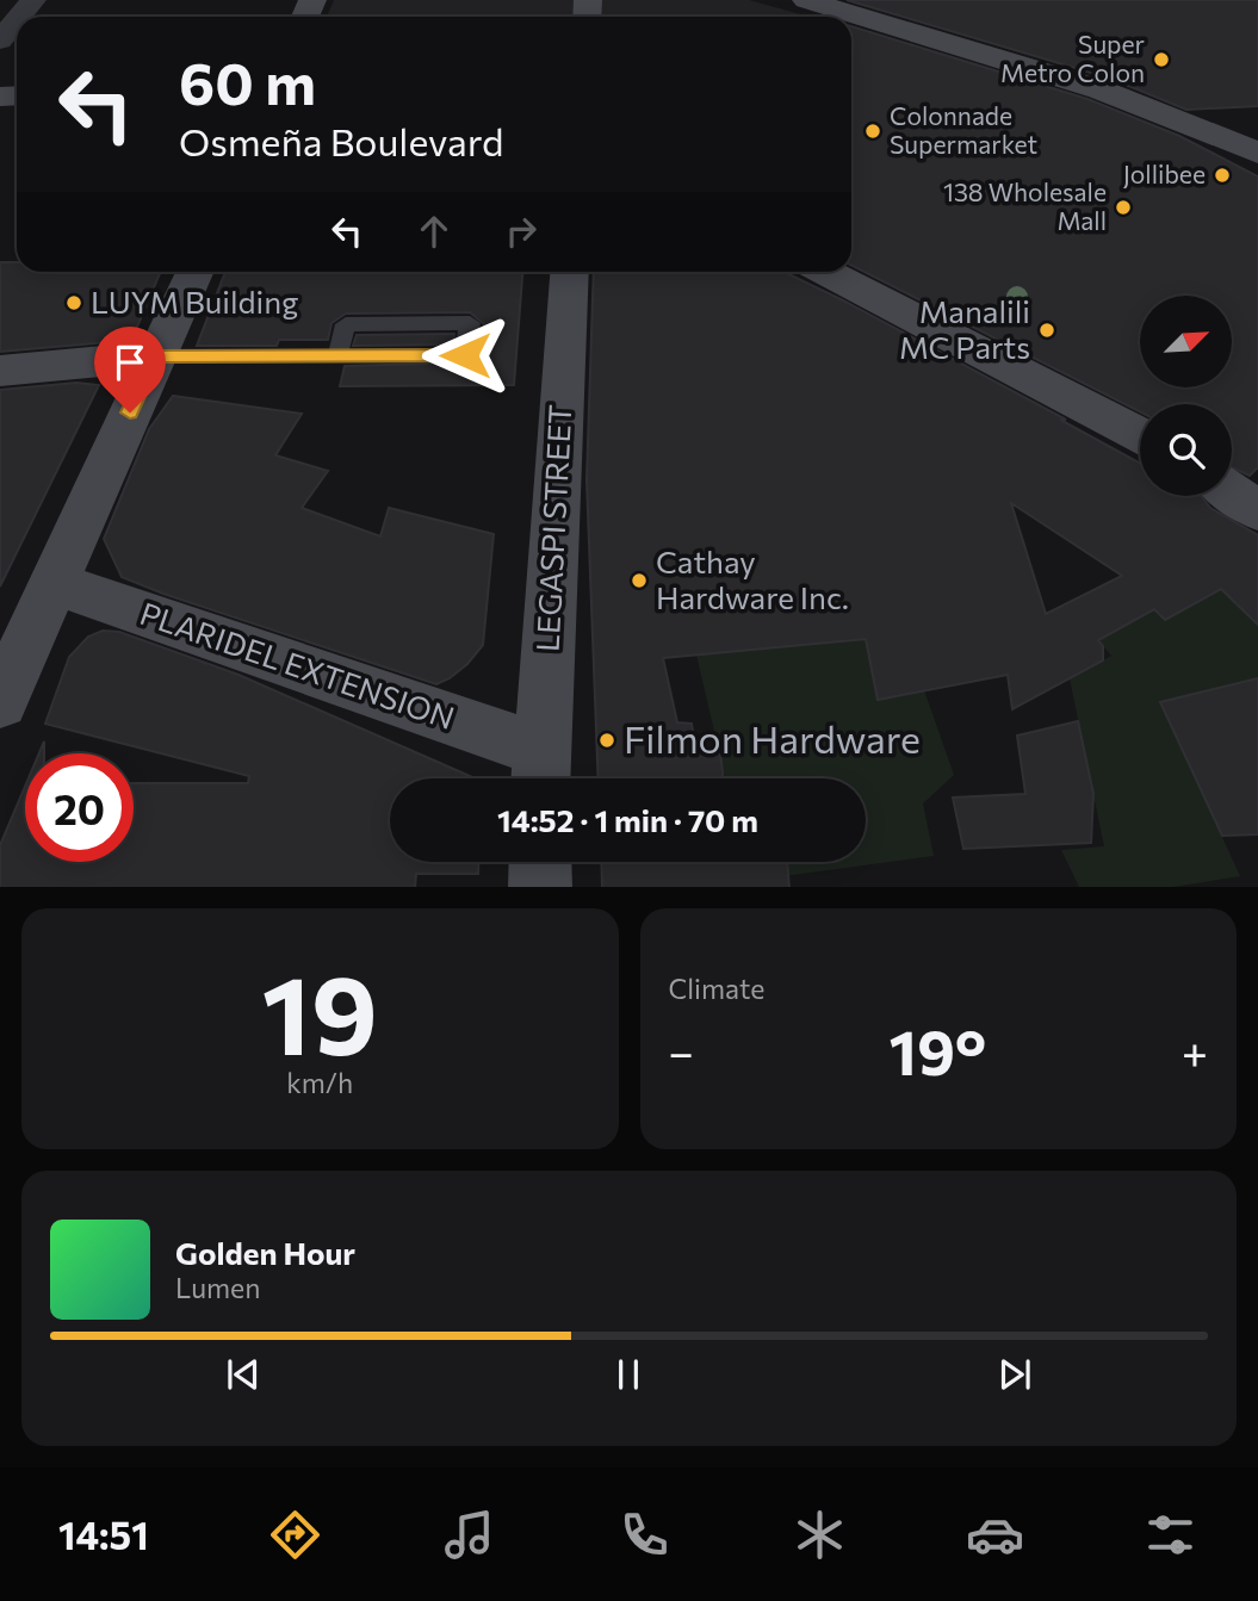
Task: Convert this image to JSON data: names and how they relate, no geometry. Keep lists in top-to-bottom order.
{
  "streets": {
    "street": ["LEGASPI STREET", "PLARIDEL EXTENSION"]
  },
  "crossings": [
    ["LEGASPI STREET", "PLARIDEL EXTENSION"]
  ],
  "places": [
    "Super Metro Colon",
    "Colonnade Supermarket",
    "Jollibee",
    "138 Wholesale Mall",
    "LUYM Building",
    "Manalili MC Parts",
    "Cathay Hardware Inc.",
    "Filmon Hardware"
  ],
  "north": "top right",
  "page": {
    "turn": ["60 m", "Osmeña Boulevard"],
    "limit": "20",
    "trip": "14:52 · 1 min · 70 m",
    "tile": [
      ["19", "km/h"],
      "Climate"
    ],
    "heat": ["−", "19°", "+"],
    "song": ["Golden Hour", "Lumen"],
    "tabs": "14:51"
  }
}
